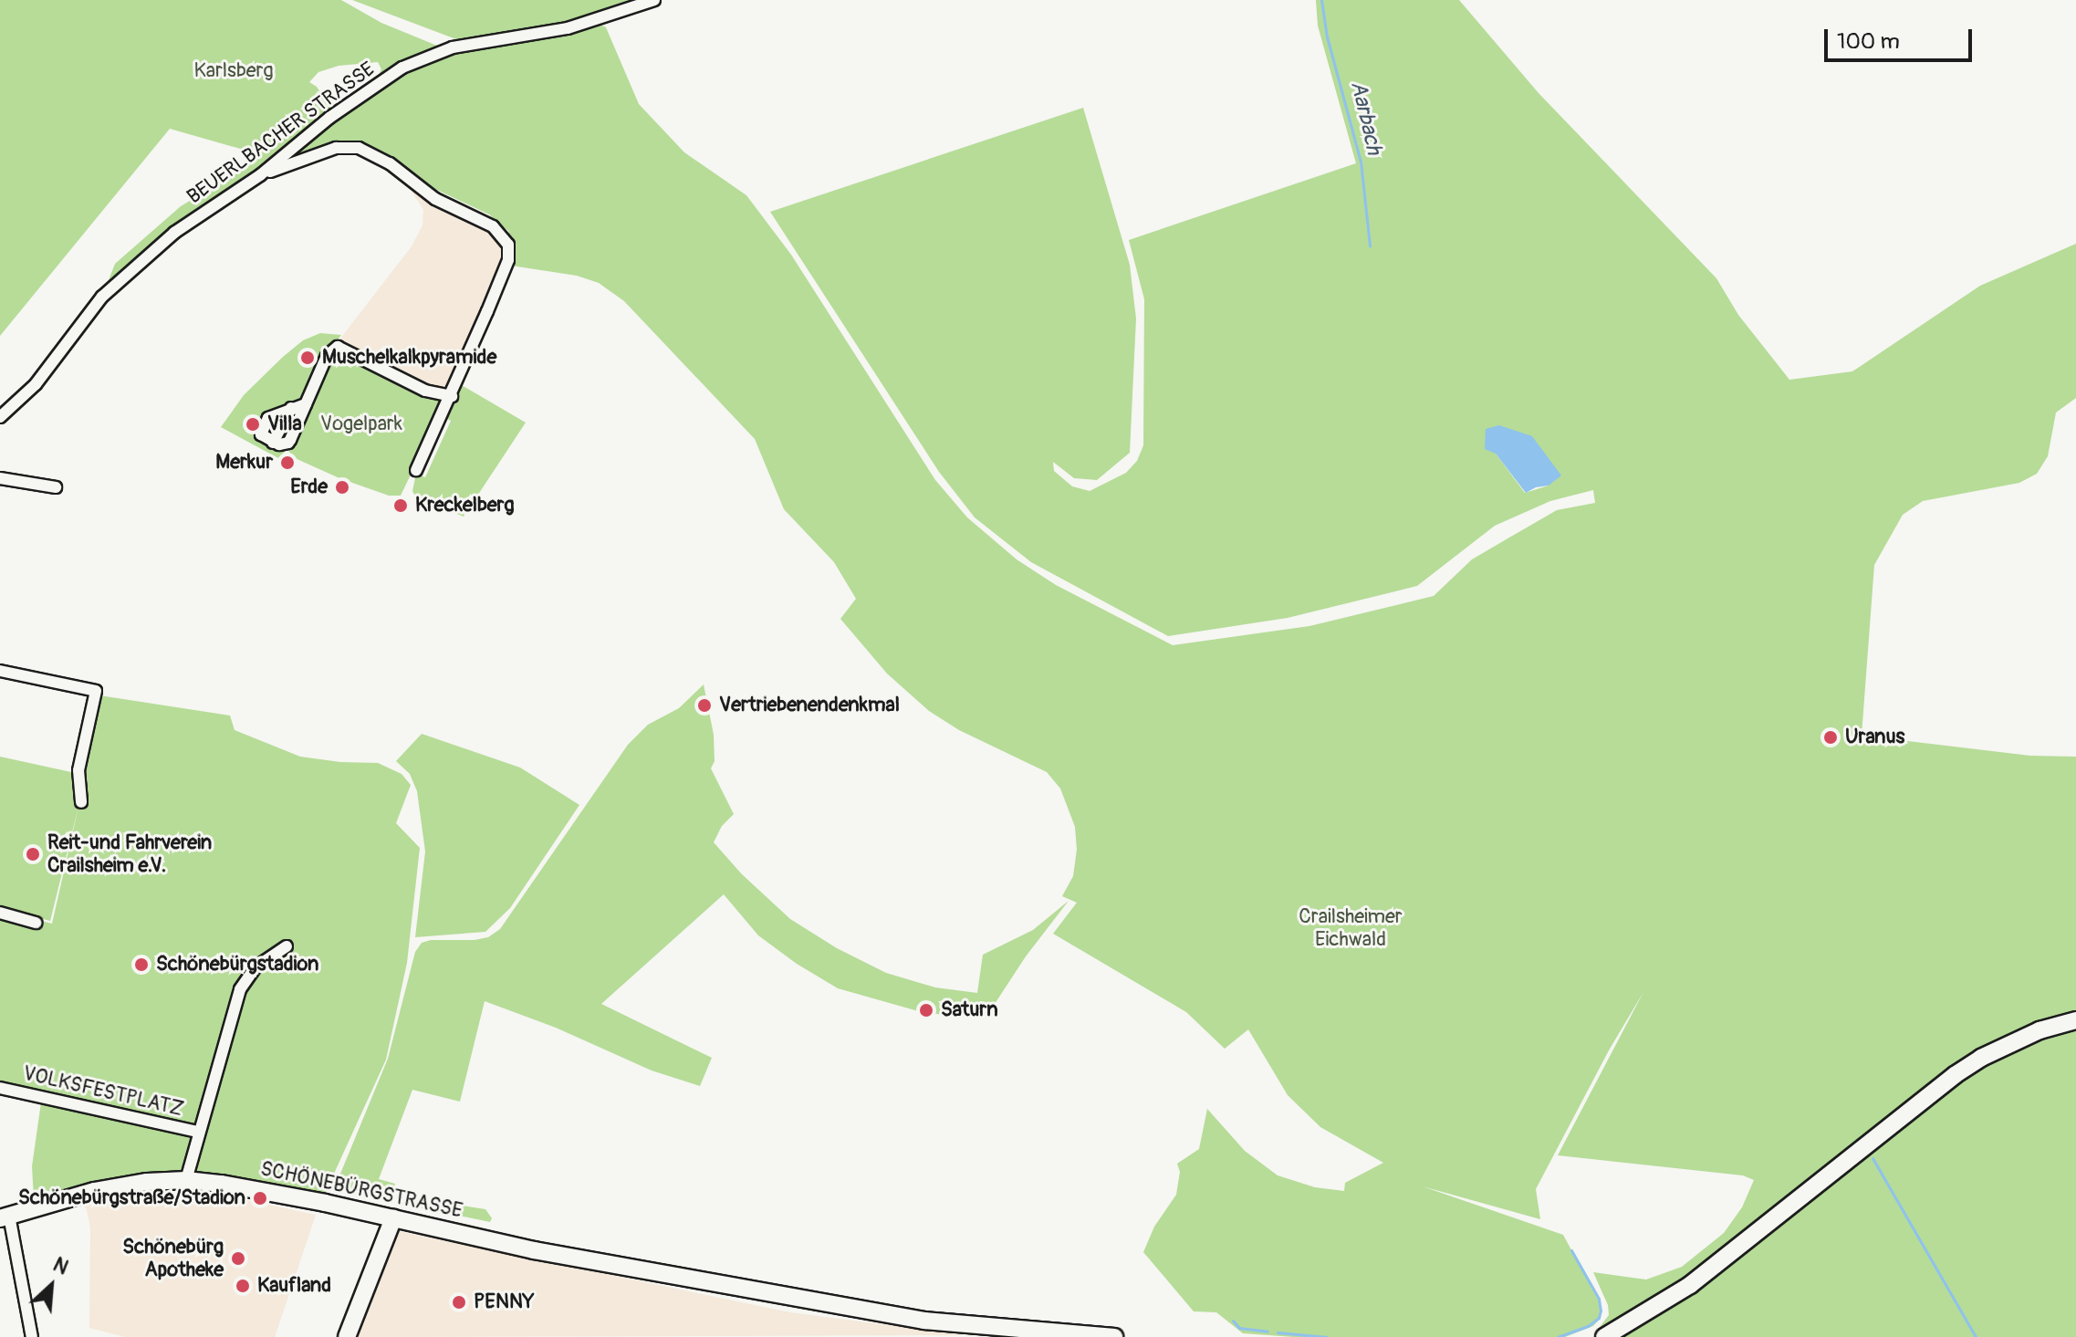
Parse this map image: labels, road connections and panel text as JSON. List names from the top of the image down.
{
  "streets": {
    "main road": ["SCHÖNEBÜRGSTRASSE"],
    "street": ["BEUERLBACHER STRASSE", "VOLKSFESTPLATZ"]
  },
  "water": ["Aarbach"],
  "parks": ["Karlsberg", "Vogelpark", "Crailsheimer Eichwald"],
  "places": [
    "Muschelkalkpyramide",
    "Villa",
    "Merkur",
    "Erde",
    "Kreckelberg",
    "Vertriebenendenkmal",
    "Uranus",
    "Reit-und Fahrverein Crailsheim e.V.",
    "Schönebürgstadion",
    "Saturn",
    "Schönebürgstraße/Stadion",
    "Schönebürg Apotheke",
    "Kaufland",
    "PENNY"
  ],
  "scale_bar": "100 m",
  "north": "top right"
}
